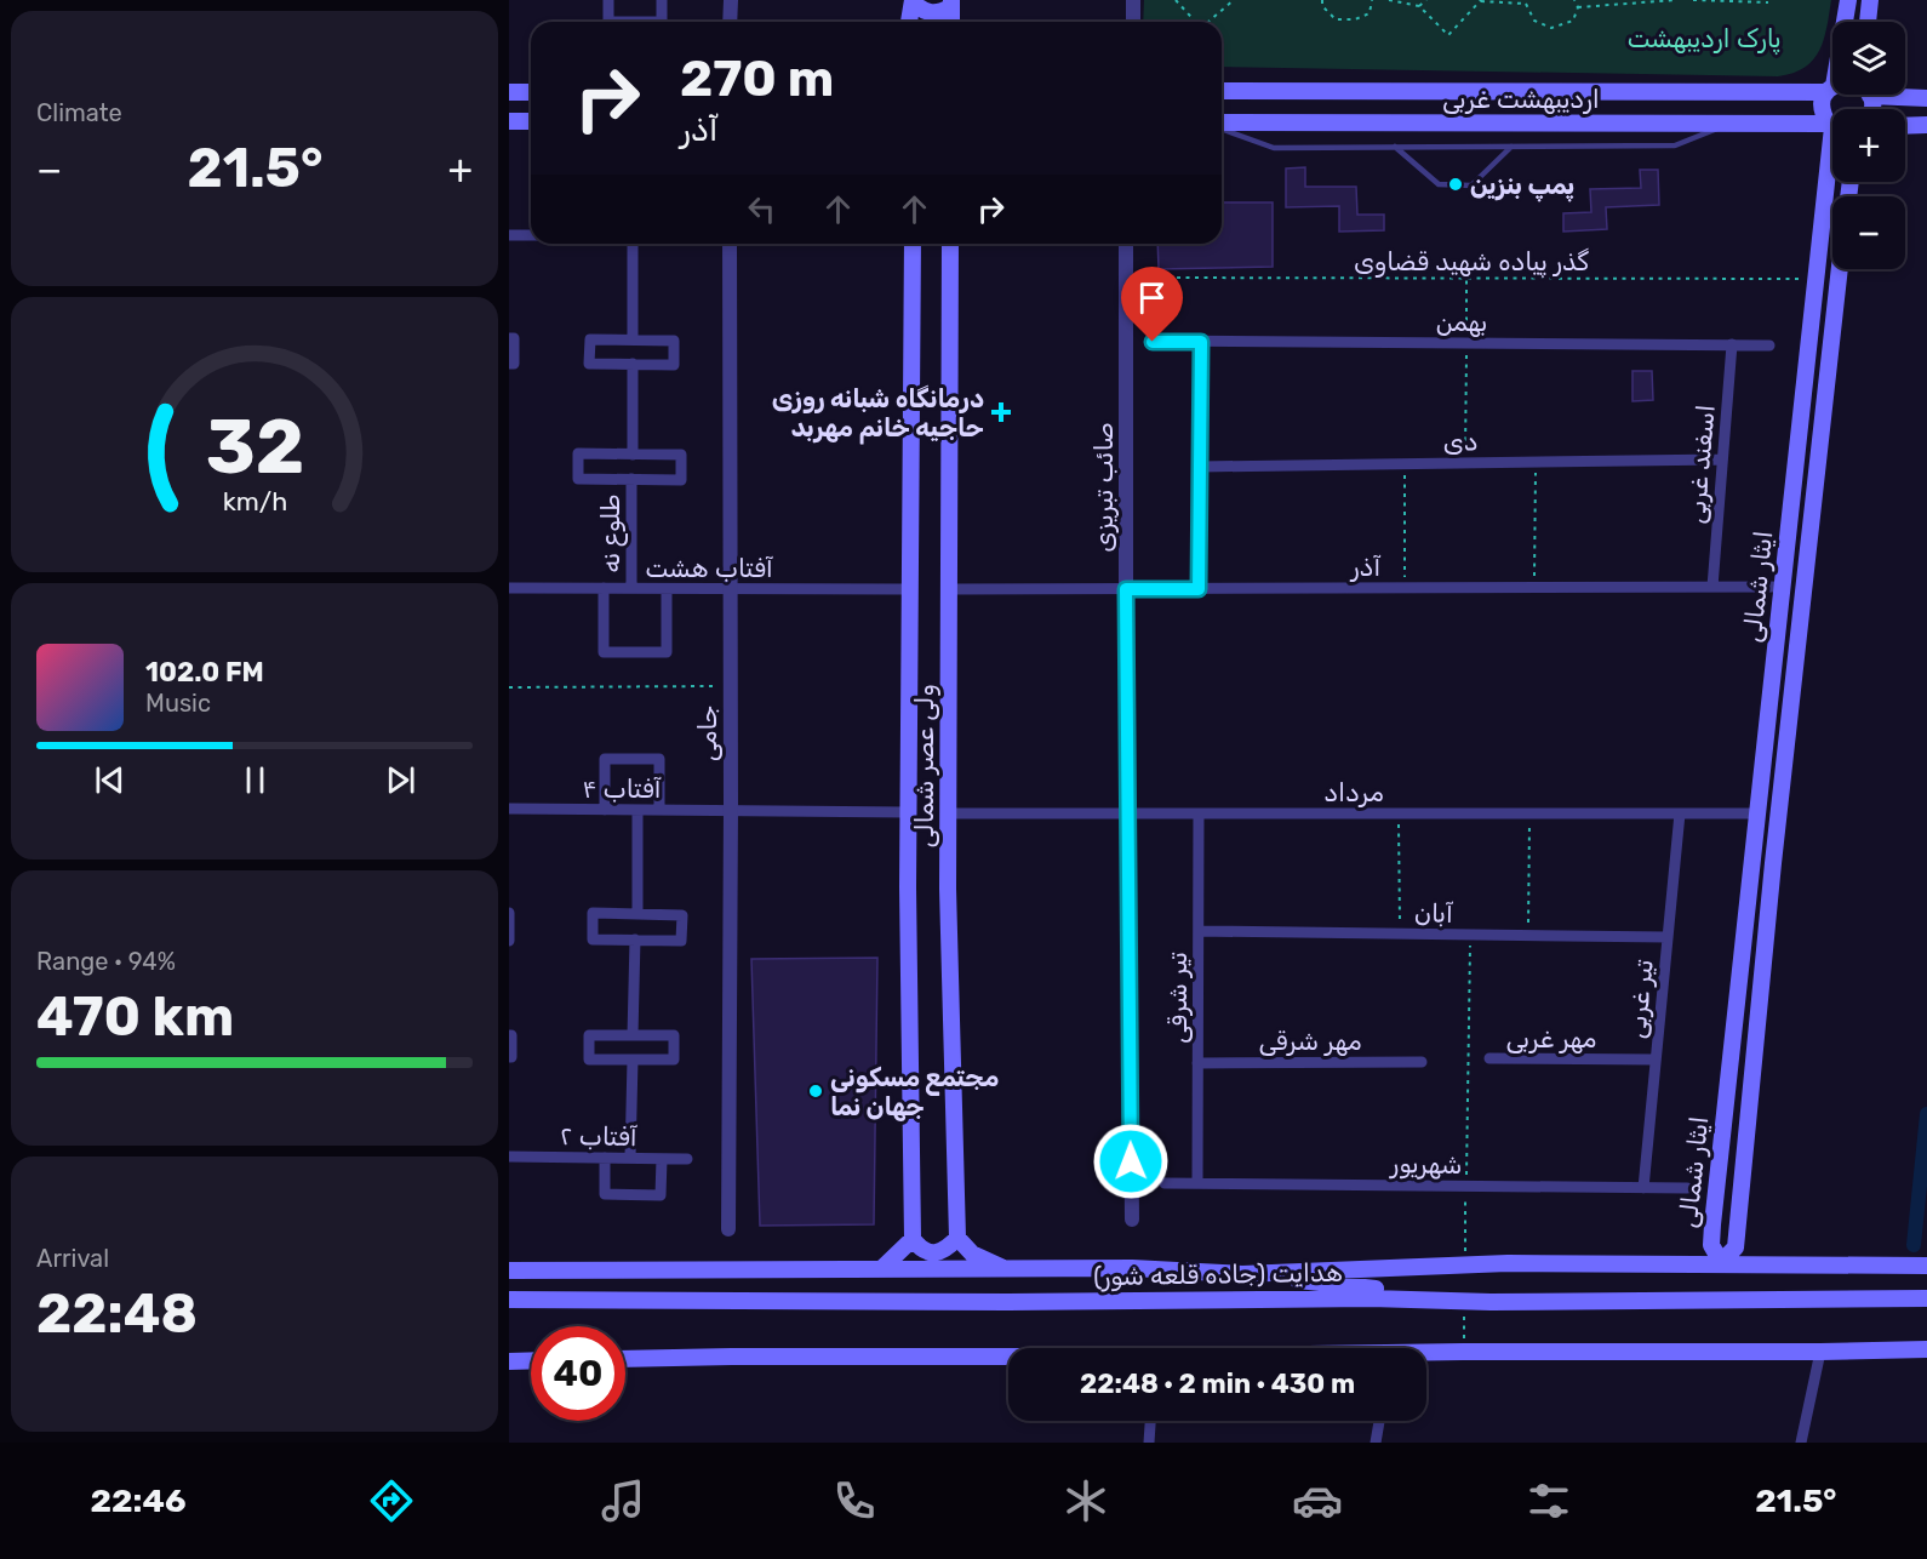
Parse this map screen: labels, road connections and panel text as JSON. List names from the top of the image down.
{
  "streets": {
    "main road": [
      "اردیبهشت غربی",
      "ایثار شمالی",
      "ولی عصر شمالی",
      "هدایت (جاده قلعه شور)"
    ],
    "street": [
      "بهمن",
      "دی",
      "اسفند غربی",
      "صائب تبریزی",
      "طلوع نه",
      "آذر",
      "آفتاب هشت",
      "جامی",
      "آفتاب ۴",
      "مرداد",
      "آبان",
      "تیر شرقی",
      "تیر غربی",
      "مهر غربی",
      "مهر شرقی",
      "آفتاب ۲",
      "شهریور"
    ],
    "path": ["گذر پیاده شهید قضاوی"]
  },
  "crossings": [
    ["اردیبهشت غربی", "ایثار شمالی"],
    ["گذر پیاده شهید قضاوی", "صائب تبریزی"],
    ["گذر پیاده شهید قضاوی", "ایثار شمالی"],
    ["بهمن", "اسفند غربی"],
    ["دی", "اسفند غربی"],
    ["اسفند غربی", "آذر"],
    ["صائب تبریزی", "آذر"],
    ["صائب تبریزی", "مرداد"],
    ["طلوع نه", "آفتاب هشت"],
    ["آذر", "ایثار شمالی"],
    ["آذر", "ولی عصر شمالی"],
    ["آفتاب هشت", "جامی"],
    ["آفتاب هشت", "ولی عصر شمالی"],
    ["ایثار شمالی", "مرداد"],
    ["جامی", "آفتاب ۴"],
    ["ولی عصر شمالی", "آفتاب ۴"],
    ["ولی عصر شمالی", "مرداد"],
    ["مرداد", "تیر شرقی"],
    ["مرداد", "تیر غربی"],
    ["آبان", "تیر شرقی"],
    ["آبان", "تیر غربی"],
    ["تیر شرقی", "مهر شرقی"],
    ["تیر شرقی", "شهریور"],
    ["تیر غربی", "مهر غربی"],
    ["تیر غربی", "شهریور"]
  ],
  "parks": ["پارک اردیبهشت"],
  "places": {
    "other": ["پمپ بنزین", "مجتمع مسکونی جهان نما"],
    "health": ["درمانگاه شبانه‌ روزی حاجیه‌ خانم مهربد"]
  },
  "page": {
    "tile": [
      "Climate",
      ["Range · 94%", "470 km"],
      ["Arrival", "22:48"]
    ],
    "map_buttons": ["+", "−"],
    "turn": ["270 m", "آذر"],
    "heat": ["−", "21.5°", "+"],
    "song": ["102.0 FM", "Music"],
    "limit": "40",
    "trip": "22:48 · 2 min · 430 m",
    "tabs": ["22:46", "21.5°"],
    "gauge": ["32", "km/h"]
  }
}
